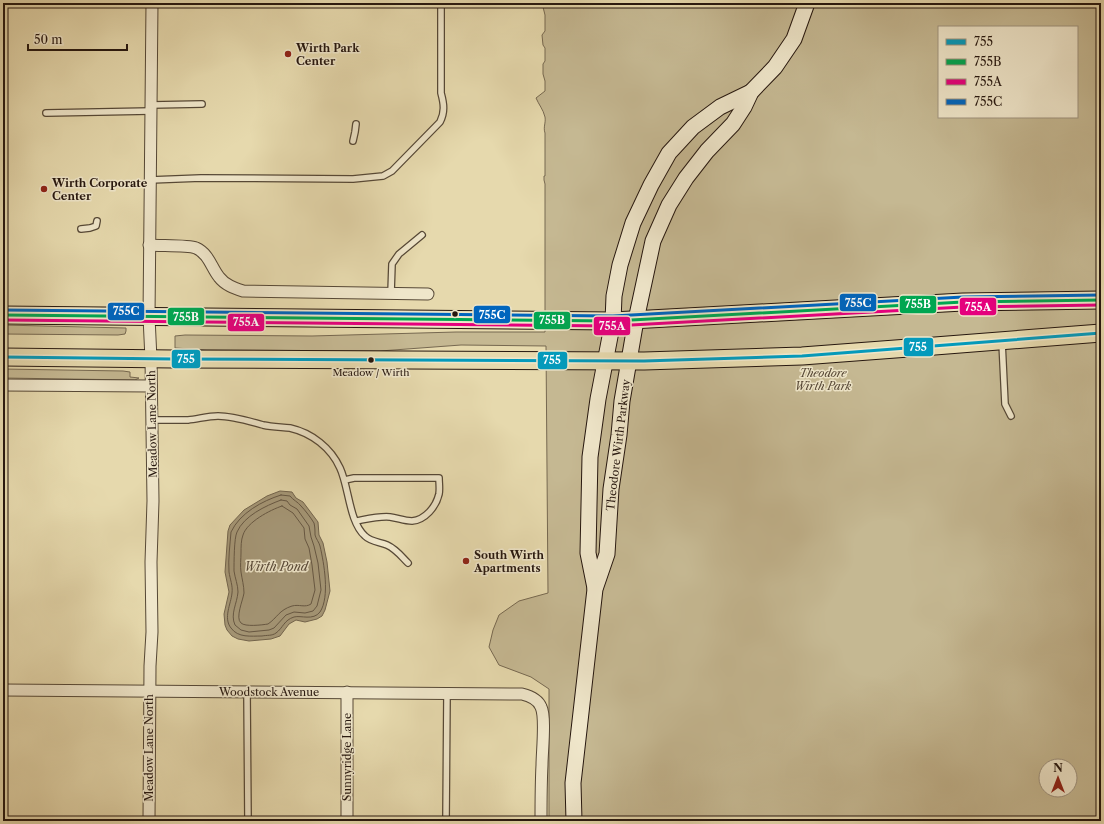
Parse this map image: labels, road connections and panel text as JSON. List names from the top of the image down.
{
  "streets": {
    "street": [
      "Meadow Lane North",
      "Theodore Wirth Parkway",
      "Woodstock Avenue",
      "Sunnyridge Lane"
    ]
  },
  "crossings": [
    ["Meadow Lane North", "Woodstock Avenue"],
    ["Woodstock Avenue", "Sunnyridge Lane"]
  ],
  "water": ["Wirth Pond"],
  "parks": ["Theodore Wirth Park"],
  "places": [
    "Wirth Park Center",
    "Wirth Corporate Center",
    "Meadow / Wirth",
    "South Wirth Apartments"
  ],
  "lines": [
    "transit line 755C",
    "transit line 755B",
    "transit line 755A",
    "transit line 755"
  ],
  "legend": [
    "755",
    "755B",
    "755A",
    "755C"
  ],
  "scale_bar": "50 m",
  "north": "top"
}
